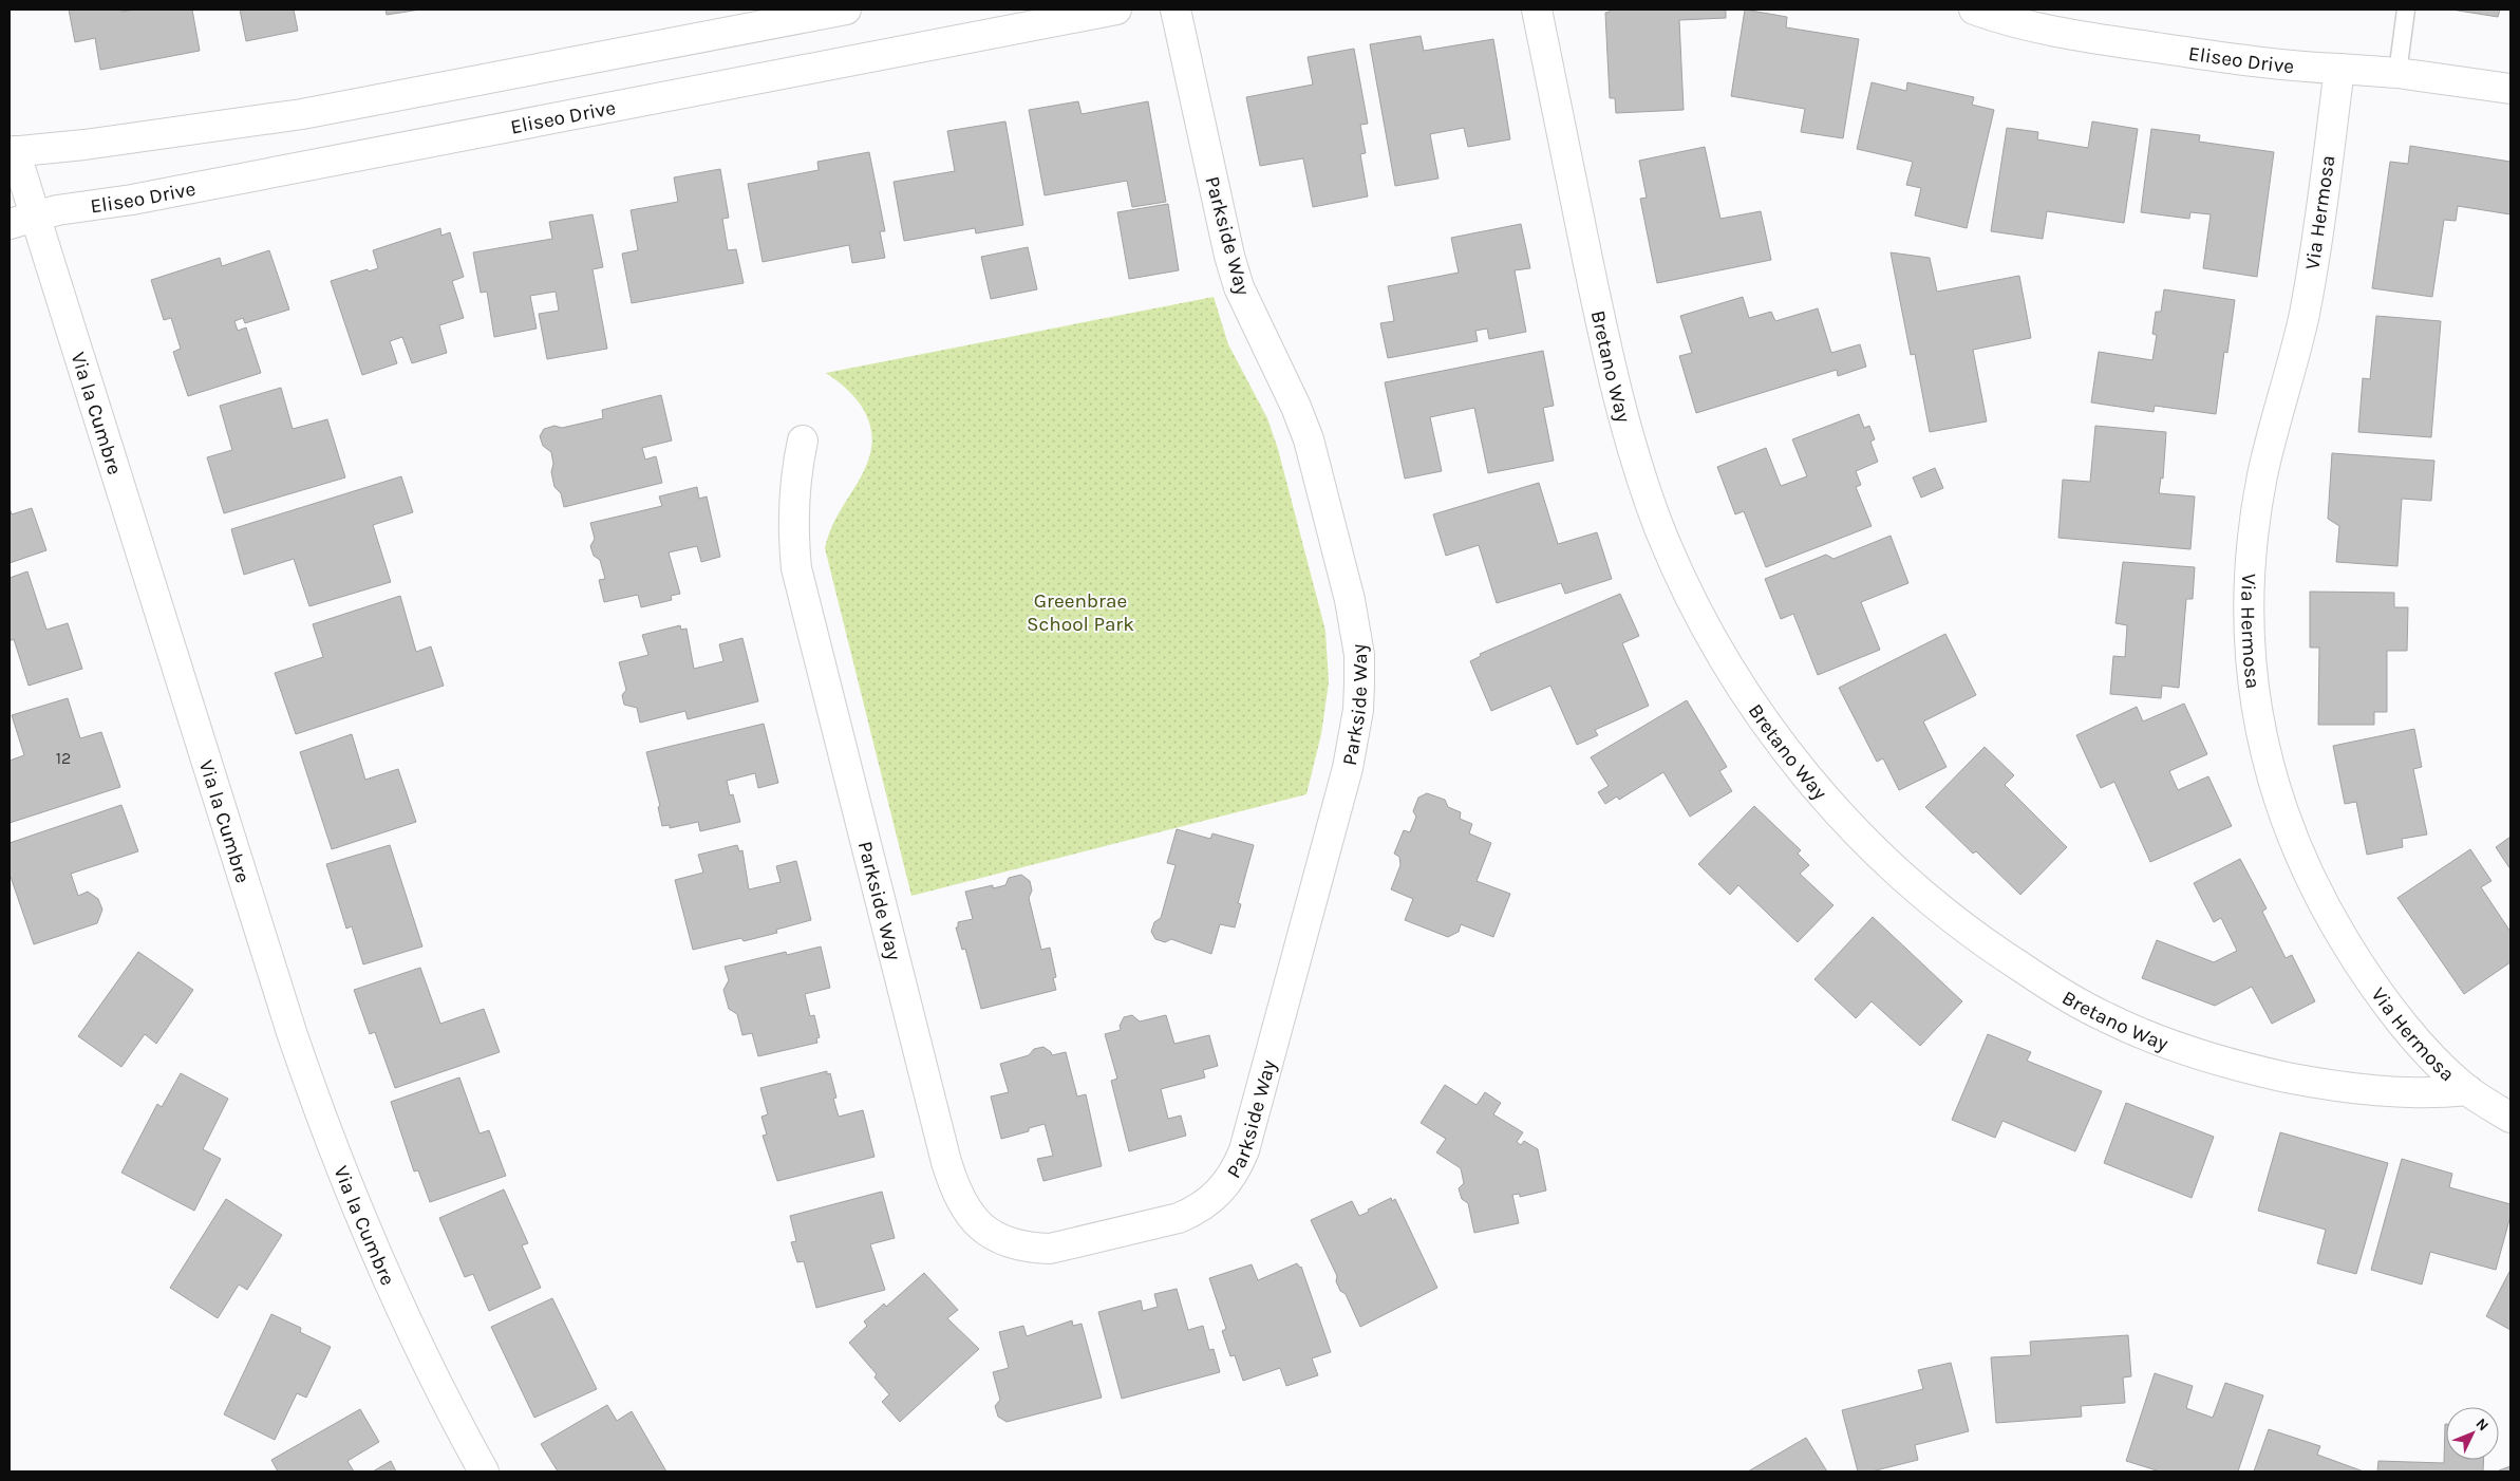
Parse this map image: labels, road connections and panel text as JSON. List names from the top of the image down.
{
  "streets": {
    "street": [
      "Eliseo Drive",
      "Via Hermosa",
      "Parkside Way",
      "Bretano Way",
      "Via la Cumbre"
    ]
  },
  "crossings": [
    ["Eliseo Drive", "Via Hermosa"],
    ["Eliseo Drive", "Via la Cumbre"],
    ["Via Hermosa", "Bretano Way"]
  ],
  "parks": ["Greenbrae School Park"],
  "house_numbers": ["12"],
  "north": "top right"
}
